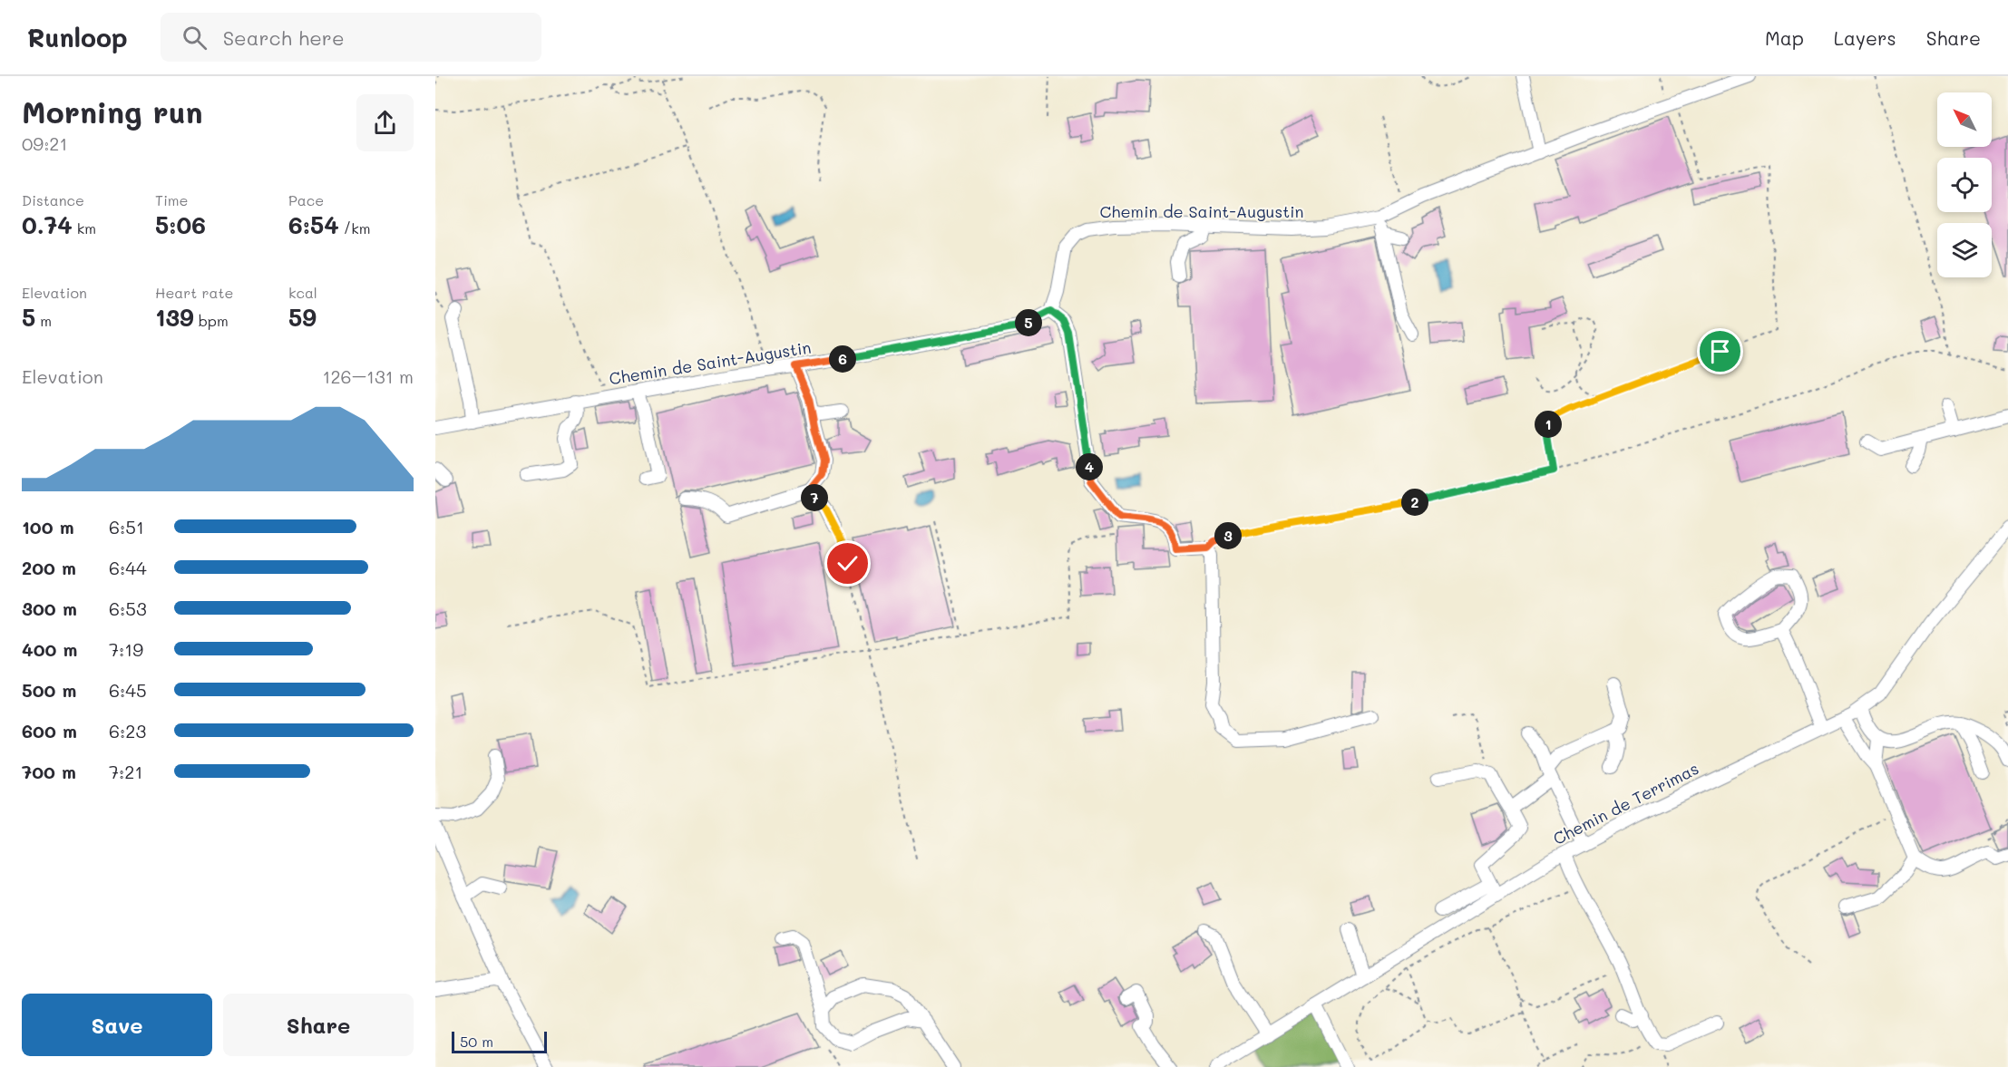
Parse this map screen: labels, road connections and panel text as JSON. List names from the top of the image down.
{
  "streets": {
    "street": ["Chemin de Saint-Augustin", "Chemin de Terrimas"]
  },
  "scale_bar": "50 m",
  "north": "top left",
  "page": {
    "header": "Runloop",
    "search": "Search here",
    "nav": ["Map", "Layers", "Share"],
    "heading": ["Morning run", "09:21"],
    "stats": [
      ["Distance", "0.74 km"],
      ["Time", "5:06"],
      ["Pace", "6:54 /km"],
      ["Elevation", "5 m"],
      ["Heart rate", "139 bpm"],
      ["kcal", "59"]
    ],
    "pins": [
      "5",
      "6",
      "1",
      "4",
      "7",
      "2",
      "3"
    ],
    "chart": ["Elevation", "126–131 m"],
    "list": [
      {
        "name": "100 m",
        "note": "6:51"
      },
      {
        "name": "200 m",
        "note": "6:44"
      },
      {
        "name": "300 m",
        "note": "6:53"
      },
      {
        "name": "400 m",
        "note": "7:19"
      },
      {
        "name": "500 m",
        "note": "6:45"
      },
      {
        "name": "600 m",
        "note": "6:23"
      },
      {
        "name": "700 m",
        "note": "7:21"
      }
    ],
    "buttons": ["Save", "Share"],
    "scale": "50 m"
  }
}
